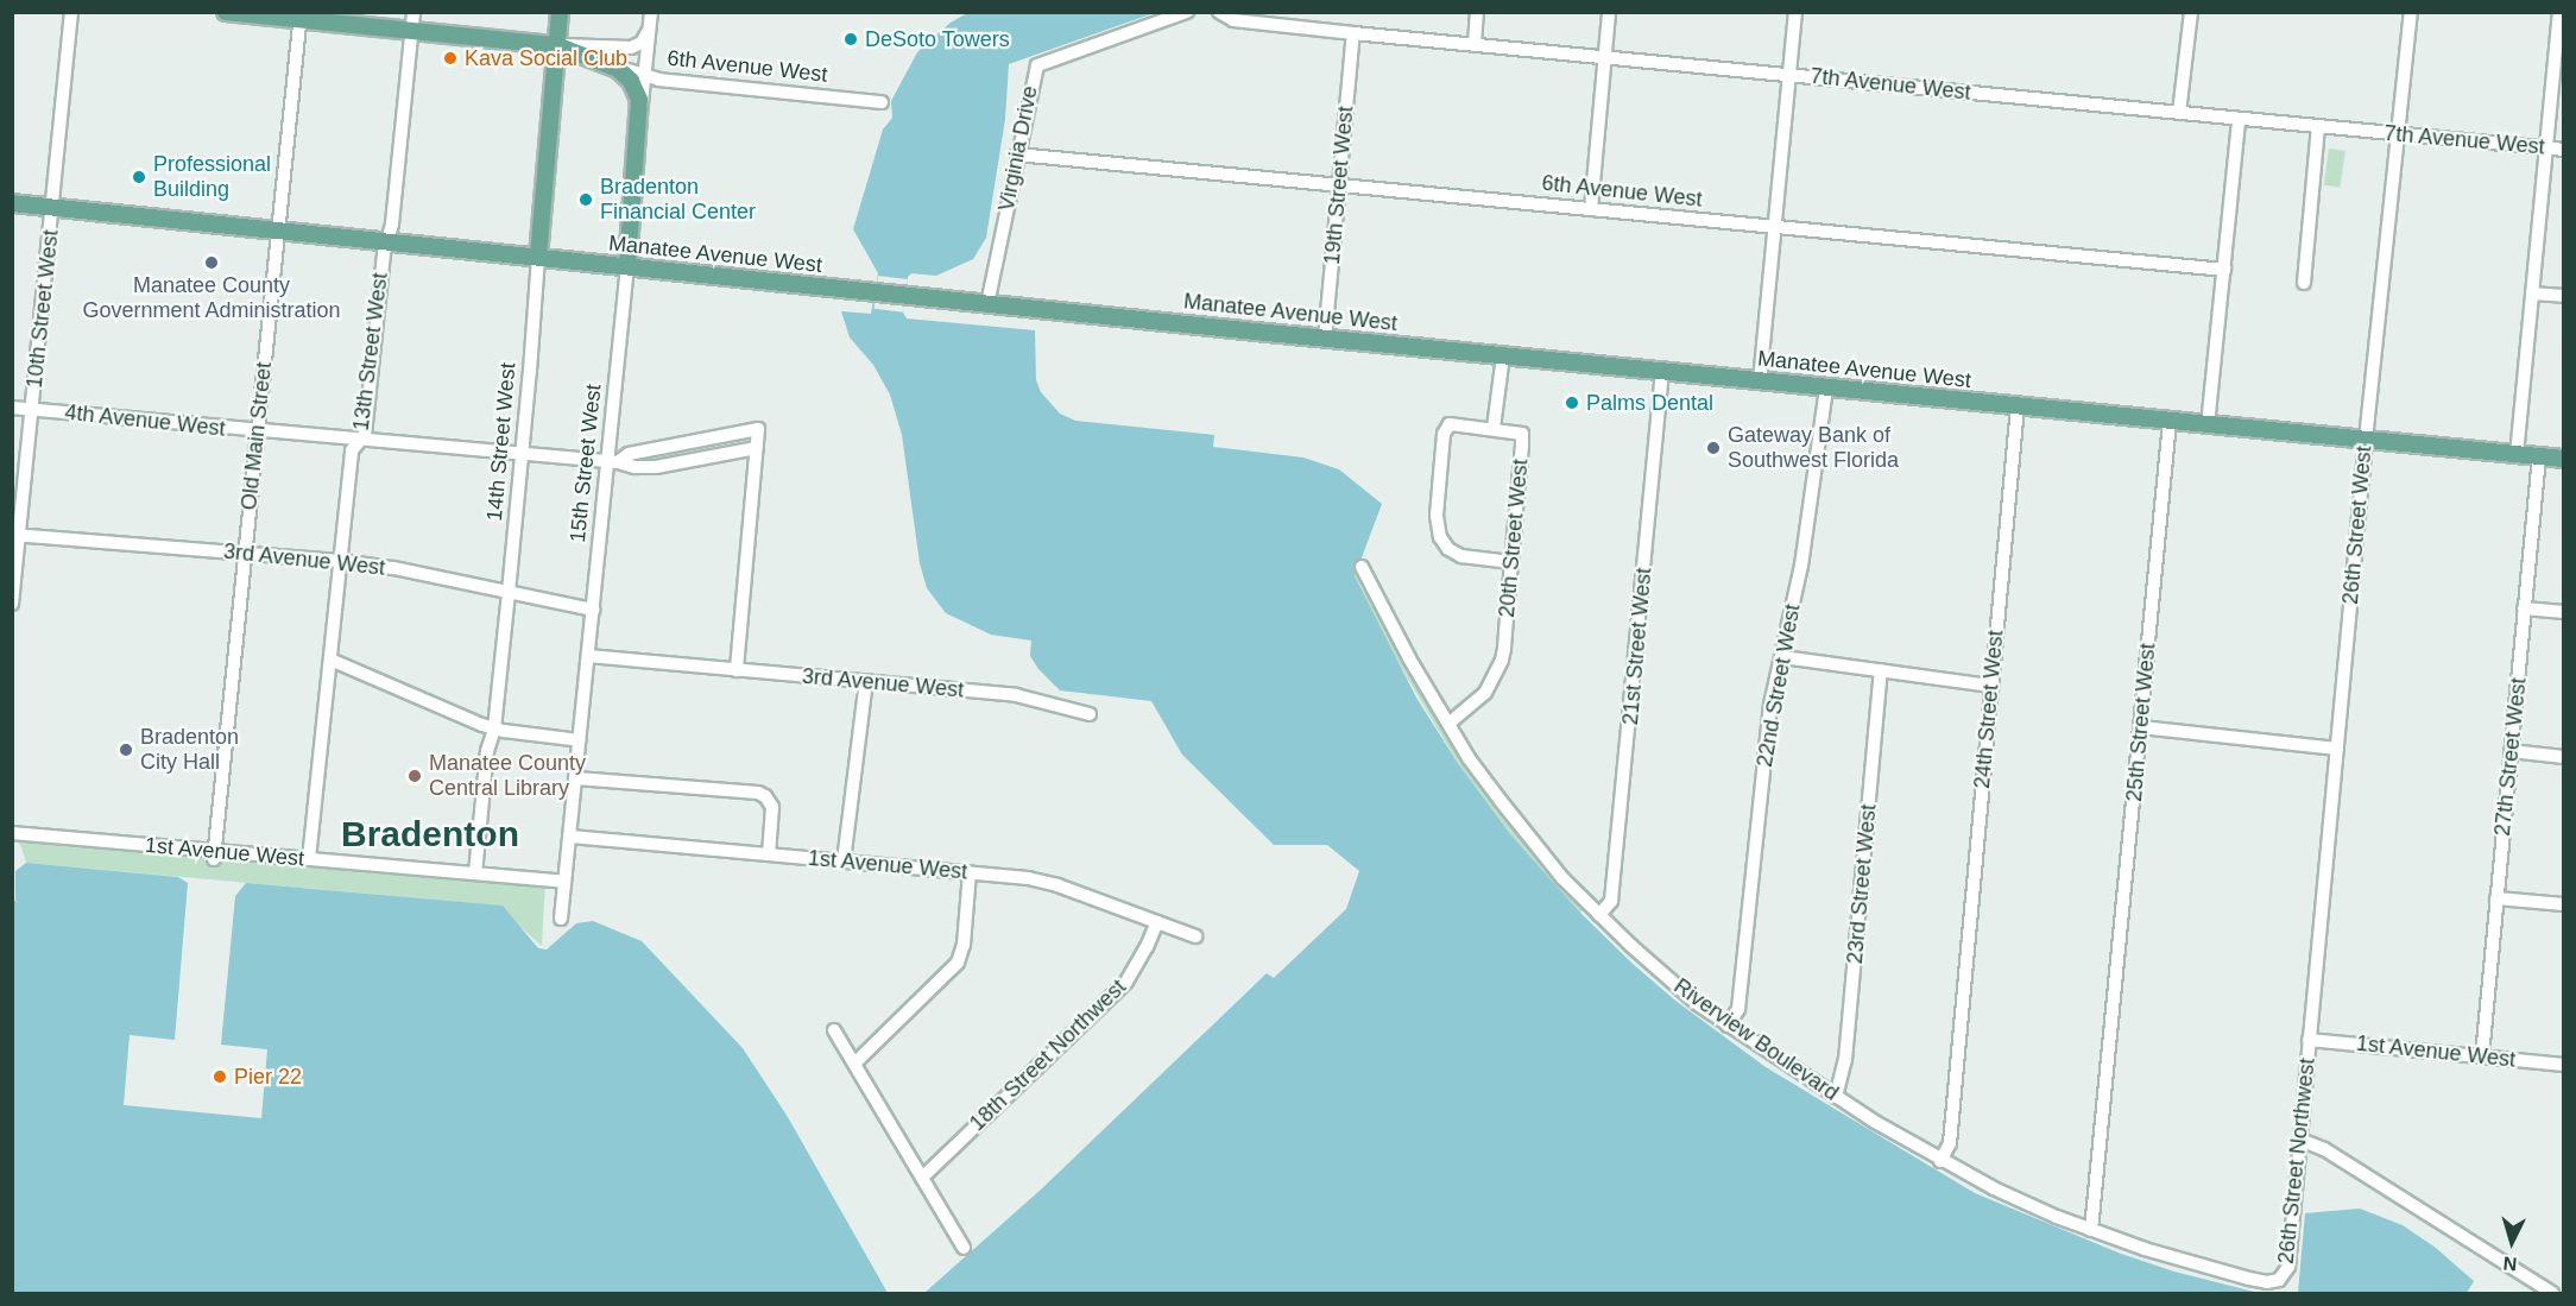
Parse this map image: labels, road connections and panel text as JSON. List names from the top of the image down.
{
  "streets": {
    "main road": [
      "6th Avenue West",
      "Manatee Avenue West",
      "14th Street West",
      "15th Street West"
    ],
    "street": [
      "7th Avenue West",
      "Virginia Drive",
      "19th Street West",
      "10th Street West",
      "13th Street West",
      "4th Avenue West",
      "Old Main Street",
      "26th Street West",
      "20th Street West",
      "3rd Avenue West",
      "21st Street West",
      "22nd Street West",
      "24th Street West",
      "25th Street West",
      "27th Street West",
      "1st Avenue West",
      "23rd Street West",
      "Riverview Boulevard",
      "18th Street Northwest",
      "26th Street Northwest"
    ]
  },
  "crossings": [
    ["6th Avenue West", "Virginia Drive"],
    ["6th Avenue West", "19th Street West"],
    ["6th Avenue West", "13th Street West"],
    ["6th Avenue West", "Old Main Street"],
    ["6th Avenue West", "14th Street West"],
    ["6th Avenue West", "15th Street West"],
    ["7th Avenue West", "19th Street West"],
    ["7th Avenue West", "26th Street West"],
    ["Virginia Drive", "Manatee Avenue West"],
    ["19th Street West", "Manatee Avenue West"],
    ["Manatee Avenue West", "10th Street West"],
    ["Manatee Avenue West", "13th Street West"],
    ["Manatee Avenue West", "Old Main Street"],
    ["Manatee Avenue West", "14th Street West"],
    ["Manatee Avenue West", "15th Street West"],
    ["Manatee Avenue West", "26th Street West"],
    ["Manatee Avenue West", "21st Street West"],
    ["Manatee Avenue West", "22nd Street West"],
    ["Manatee Avenue West", "24th Street West"],
    ["Manatee Avenue West", "25th Street West"],
    ["Manatee Avenue West", "27th Street West"],
    ["10th Street West", "4th Avenue West"],
    ["10th Street West", "3rd Avenue West"],
    ["13th Street West", "4th Avenue West"],
    ["13th Street West", "3rd Avenue West"],
    ["13th Street West", "1st Avenue West"],
    ["4th Avenue West", "Old Main Street"],
    ["4th Avenue West", "14th Street West"],
    ["4th Avenue West", "15th Street West"],
    ["Old Main Street", "3rd Avenue West"],
    ["Old Main Street", "1st Avenue West"],
    ["14th Street West", "3rd Avenue West"],
    ["14th Street West", "1st Avenue West"],
    ["15th Street West", "3rd Avenue West"],
    ["15th Street West", "1st Avenue West"],
    ["26th Street West", "1st Avenue West"],
    ["26th Street West", "26th Street Northwest"],
    ["20th Street West", "Riverview Boulevard"],
    ["21st Street West", "Riverview Boulevard"],
    ["22nd Street West", "Riverview Boulevard"],
    ["24th Street West", "Riverview Boulevard"],
    ["25th Street West", "Riverview Boulevard"],
    ["27th Street West", "1st Avenue West"],
    ["1st Avenue West", "18th Street Northwest"],
    ["1st Avenue West", "26th Street Northwest"],
    ["23rd Street West", "Riverview Boulevard"],
    ["Riverview Boulevard", "26th Street Northwest"]
  ],
  "districts": ["Bradenton"],
  "places": [
    "DeSoto Towers",
    "Kava Social Club",
    "Professional Building",
    "Bradenton Financial Center",
    "Manatee County Government Administration",
    "Palms Dental",
    "Gateway Bank of Southwest Florida",
    "Bradenton City Hall",
    "Manatee County Central Library",
    "Pier 22"
  ],
  "north": "bottom"
}
